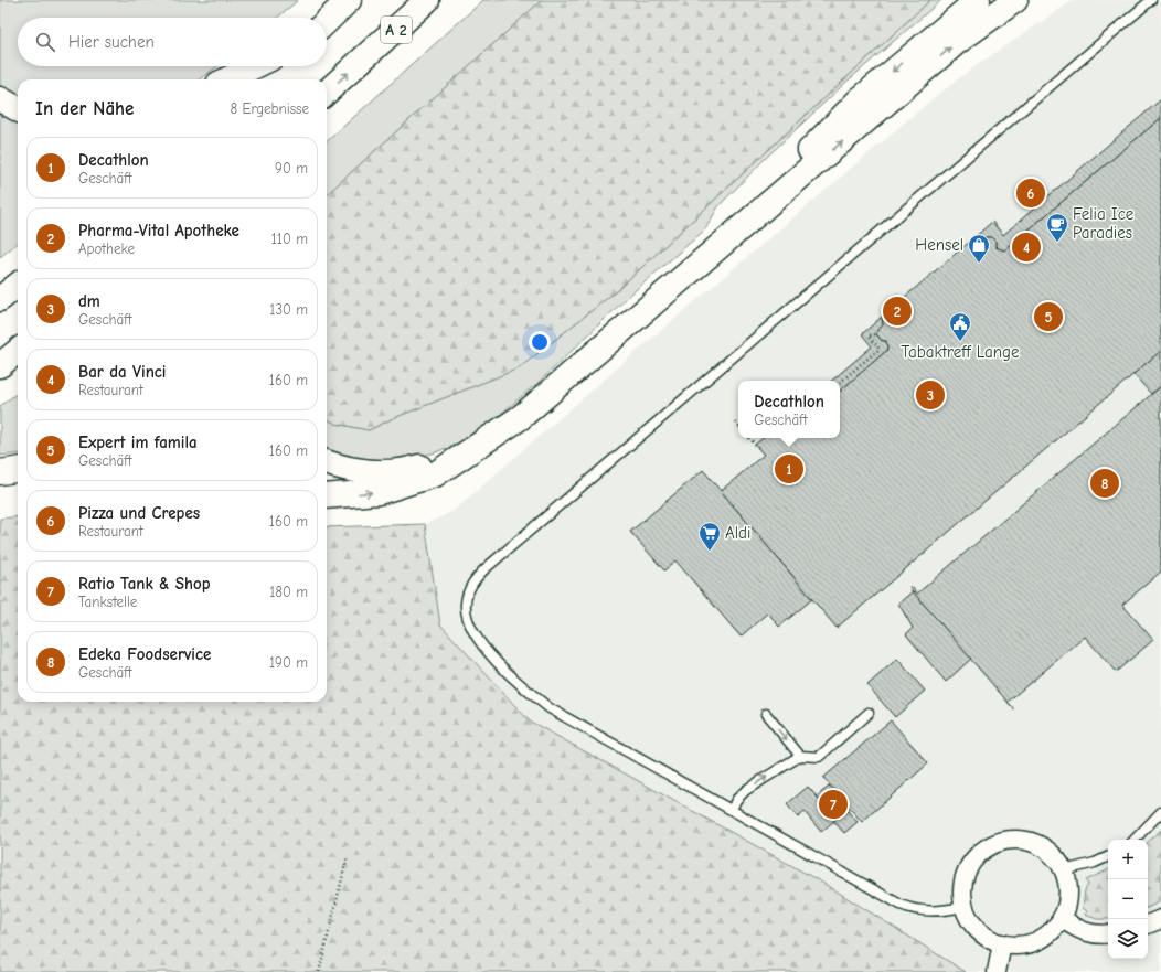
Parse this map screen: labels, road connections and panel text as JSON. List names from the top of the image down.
{
  "streets": {
    "highway": ["A 2"]
  },
  "places": {
    "cafe": ["Felia Ice Paradies"],
    "shop": ["Hensel"],
    "public building": ["Tabaktreff Lange"],
    "supermarket": ["Aldi"]
  },
  "page": {
    "search": "Hier suchen",
    "heading": ["In der Nähe", "8 Ergebnisse"],
    "list": [
      {
        "mark": "1",
        "name": "Decathlon",
        "note": "Geschäft",
        "value": "90 m"
      },
      {
        "mark": "2",
        "name": "Pharma-Vital Apotheke",
        "note": "Apotheke",
        "value": "110 m"
      },
      {
        "mark": "3",
        "name": "dm",
        "note": "Geschäft",
        "value": "130 m"
      },
      {
        "mark": "4",
        "name": "Bar da Vinci",
        "note": "Restaurant",
        "value": "160 m"
      },
      {
        "mark": "5",
        "name": "Expert im famila",
        "note": "Geschäft",
        "value": "160 m"
      },
      {
        "mark": "6",
        "name": "Pizza und Crepes",
        "note": "Restaurant",
        "value": "160 m"
      },
      {
        "mark": "7",
        "name": "Ratio Tank & Shop",
        "note": "Tankstelle",
        "value": "180 m"
      },
      {
        "mark": "8",
        "name": "Edeka Foodservice",
        "note": "Geschäft",
        "value": "190 m"
      }
    ],
    "pins": [
      "6",
      "4",
      "2",
      "5",
      "3",
      "1",
      "8",
      "7"
    ],
    "popup": ["Decathlon", "Geschäft"],
    "map_buttons": ["+", "−"]
  }
}
